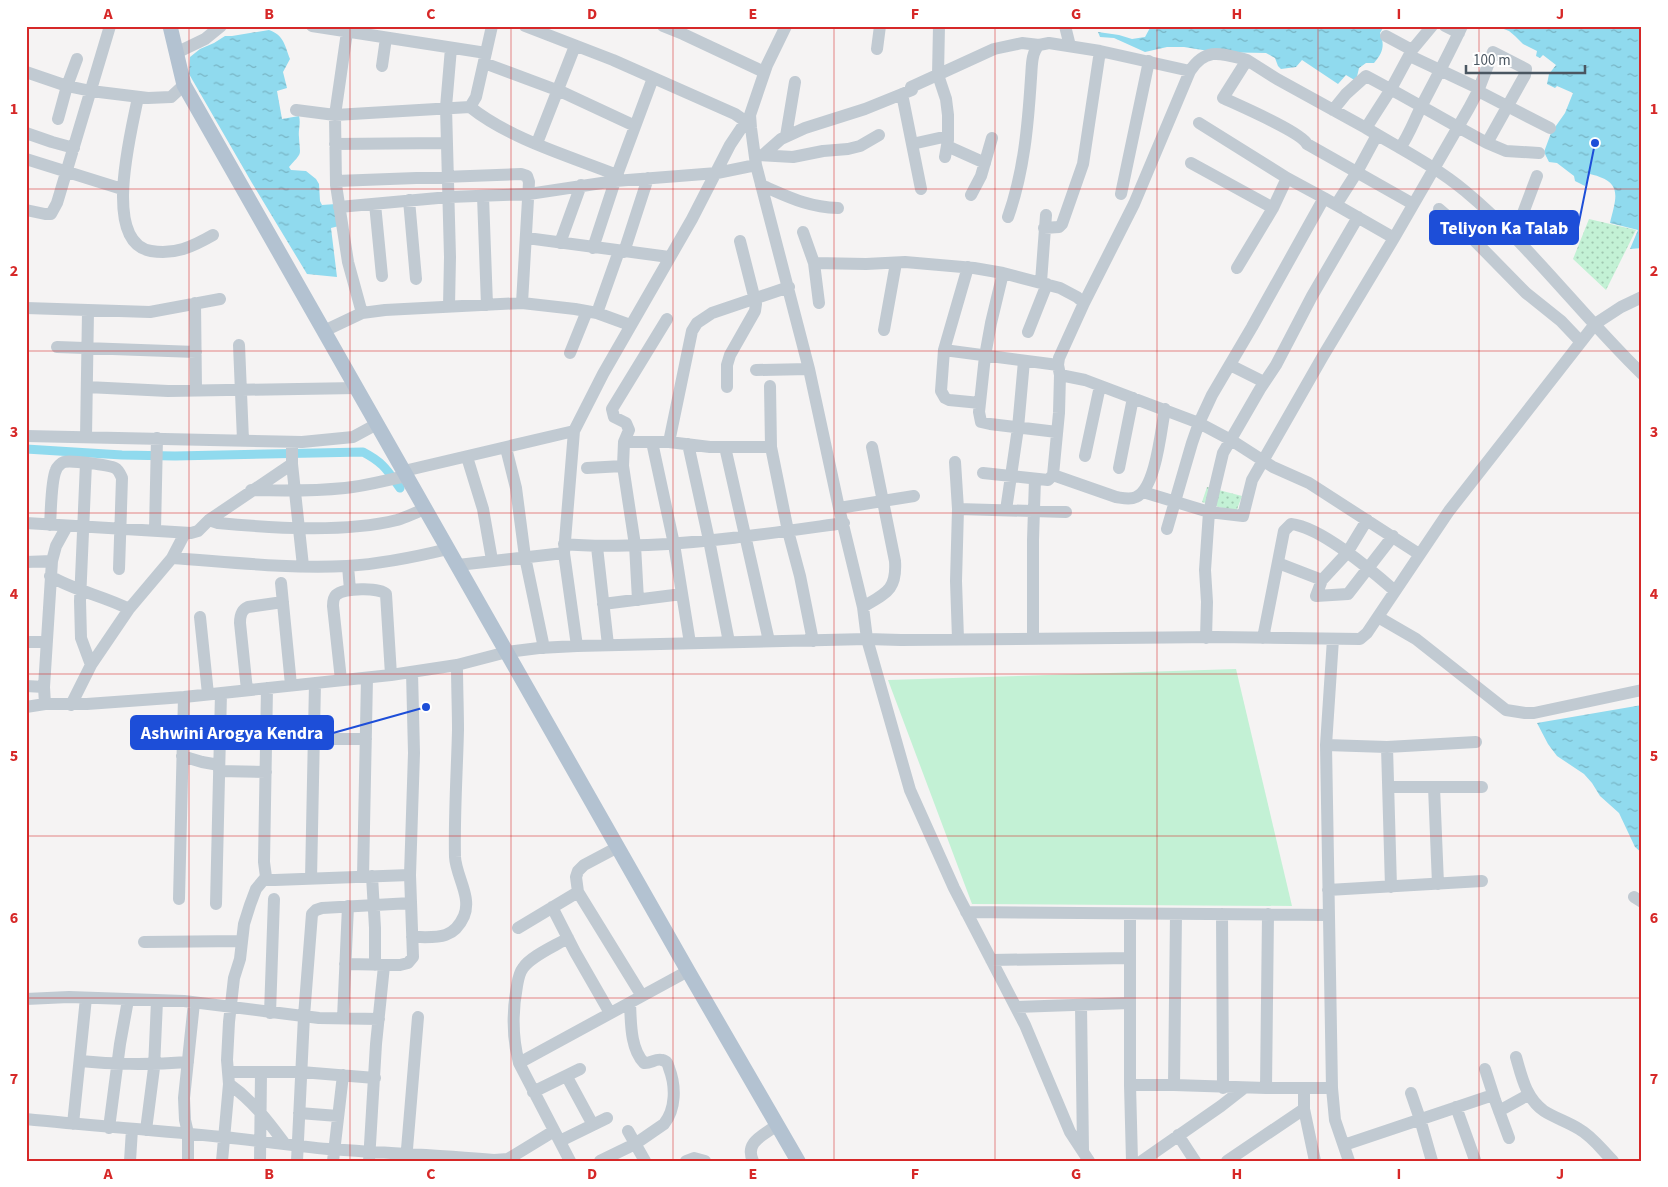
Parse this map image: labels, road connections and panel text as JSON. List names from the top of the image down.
{
  "places": ["Teliyon Ka Talab", "Ashwini Arogya Kendra"],
  "scale_bar": "100 m",
  "grid": {
    "columns": [
      "A",
      "B",
      "C",
      "D",
      "E",
      "F",
      "G",
      "H",
      "I",
      "J"
    ],
    "rows": [
      "1",
      "2",
      "3",
      "4",
      "5",
      "6",
      "7"
    ]
  }
}
